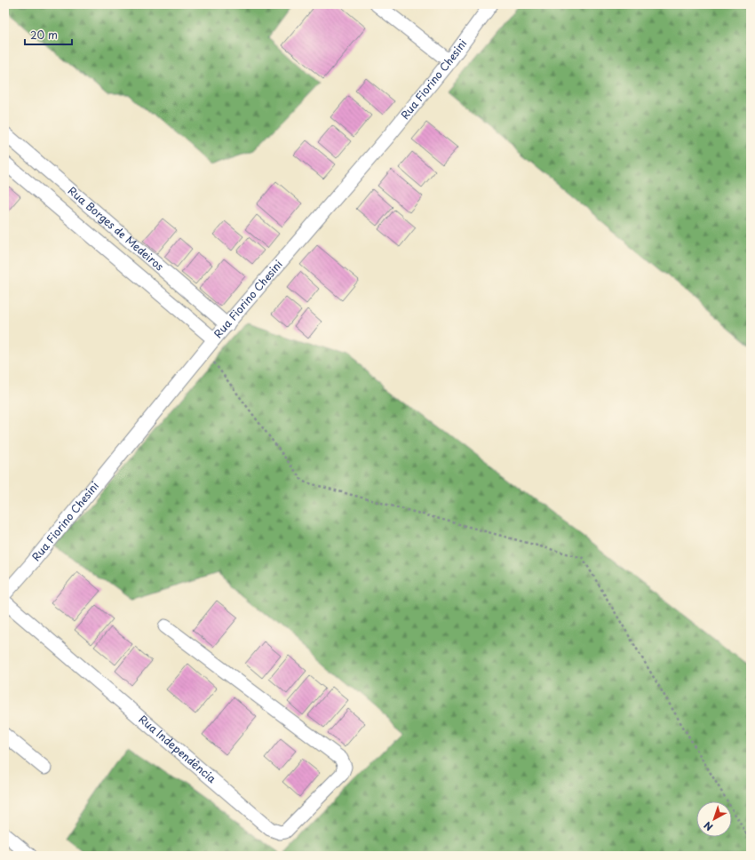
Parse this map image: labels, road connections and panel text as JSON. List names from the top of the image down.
{
  "streets": {
    "street": ["Rua Fiorino Chesini", "Rua Borges de Medeiros", "Rua Independência"]
  },
  "crossings": [
    ["Rua Fiorino Chesini", "Rua Borges de Medeiros"]
  ],
  "scale_bar": "20 m",
  "north": "bottom left"
}
